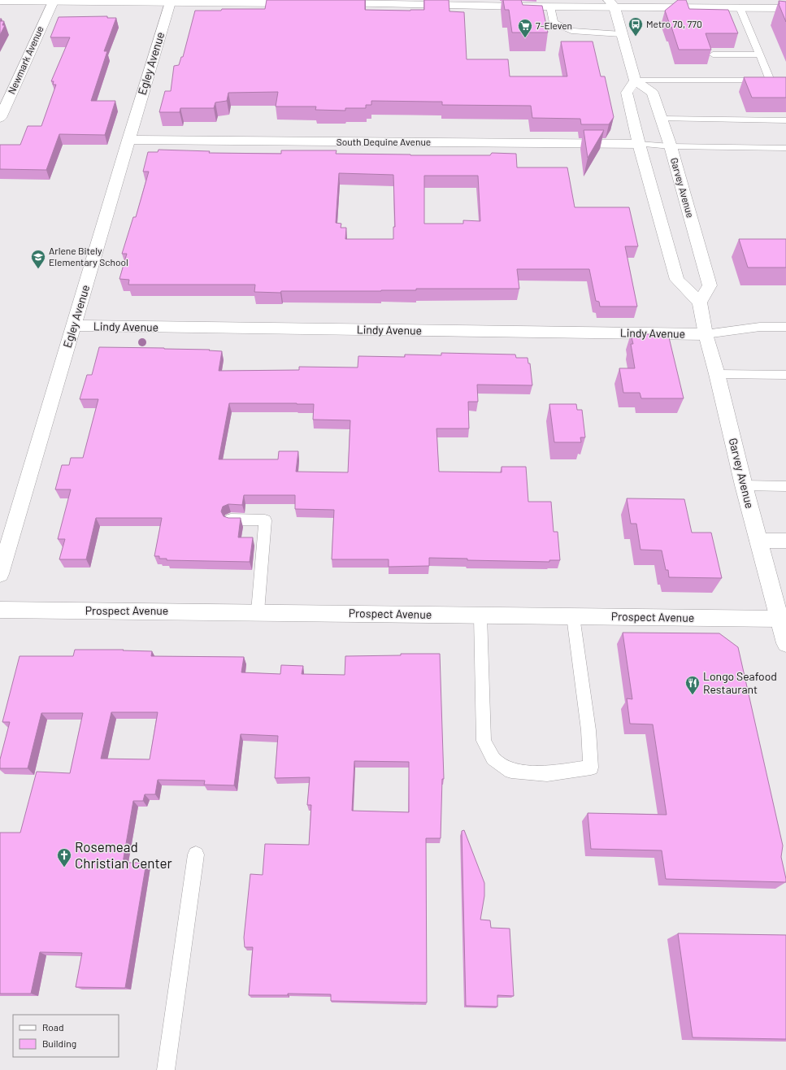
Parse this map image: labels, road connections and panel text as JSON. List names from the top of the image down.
{
  "streets": {
    "street": [
      "Newmark Avenue",
      "Egley Avenue",
      "South Dequine Avenue",
      "Garvey Avenue",
      "Lindy Avenue",
      "Prospect Avenue"
    ]
  },
  "crossings": [
    ["Egley Avenue", "South Dequine Avenue"],
    ["Egley Avenue", "Lindy Avenue"],
    ["Garvey Avenue", "Lindy Avenue"],
    ["Garvey Avenue", "Prospect Avenue"]
  ],
  "places": {
    "bus stop": ["Metro 70, 770"],
    "supermarket": ["7-Eleven"],
    "school or university": ["Arlene Bitely Elementary School"],
    "restaurant": ["Longo Seafood Restaurant"],
    "church": ["Rosemead Christian Center"]
  },
  "legend": ["Road", "Building"]
}
